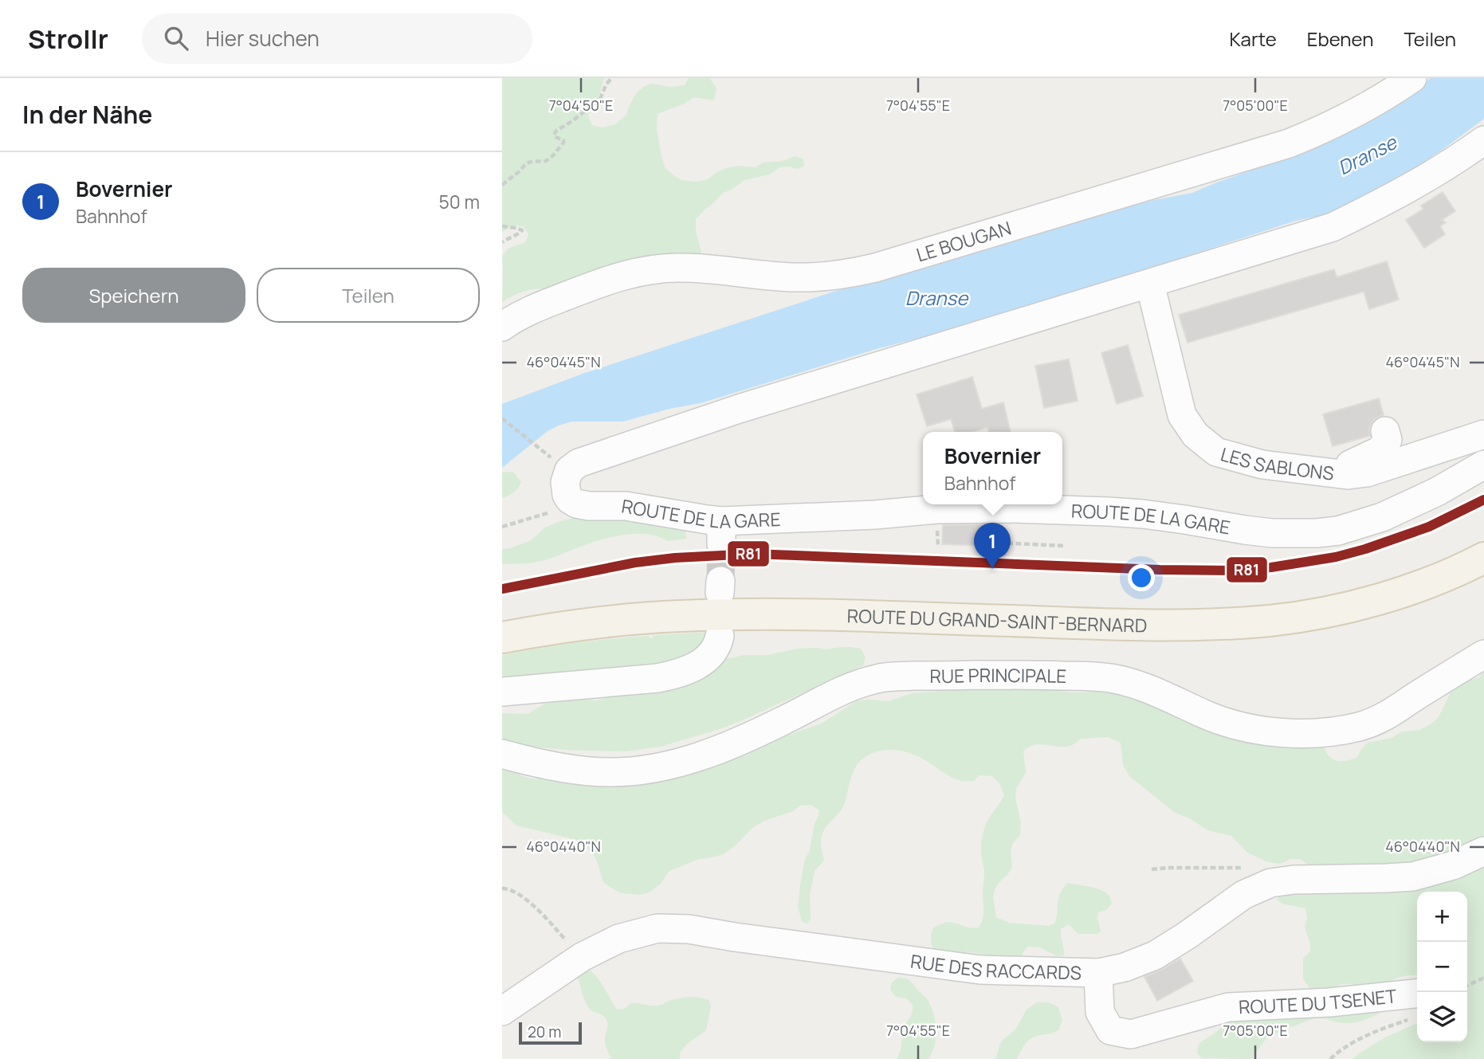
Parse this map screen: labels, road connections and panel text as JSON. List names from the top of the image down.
{
  "streets": {
    "main road": ["ROUTE DU GRAND-SAINT-BERNARD"],
    "street": [
      "LE BOUGAN",
      "LES SABLONS",
      "ROUTE DE LA GARE",
      "RUE PRINCIPALE",
      "RUE DES RACCARDS",
      "ROUTE DU TSENET"
    ]
  },
  "crossings": [
    ["RUE DES RACCARDS", "ROUTE DU TSENET"]
  ],
  "water": ["Dranse"],
  "lines": ["transit line R81"],
  "scale_bar": "20 m",
  "page": {
    "header": "Strollr",
    "search": "Hier suchen",
    "nav": ["Karte", "Ebenen", "Teilen"],
    "heading": "In der Nähe",
    "list": [
      {
        "mark": "1",
        "name": "Bovernier",
        "note": "Bahnhof",
        "value": "50 m"
      }
    ],
    "buttons": ["Speichern", "Teilen"],
    "popup": ["Bovernier", "Bahnhof"],
    "pins": "1",
    "map_buttons": ["+", "−"],
    "scale": "20 m"
  },
  "coordinates": [
    "7°04'50\"E",
    "7°04'55\"E",
    "7°05'00\"E",
    "46°04'45\"N",
    "46°04'40\"N"
  ]
}
